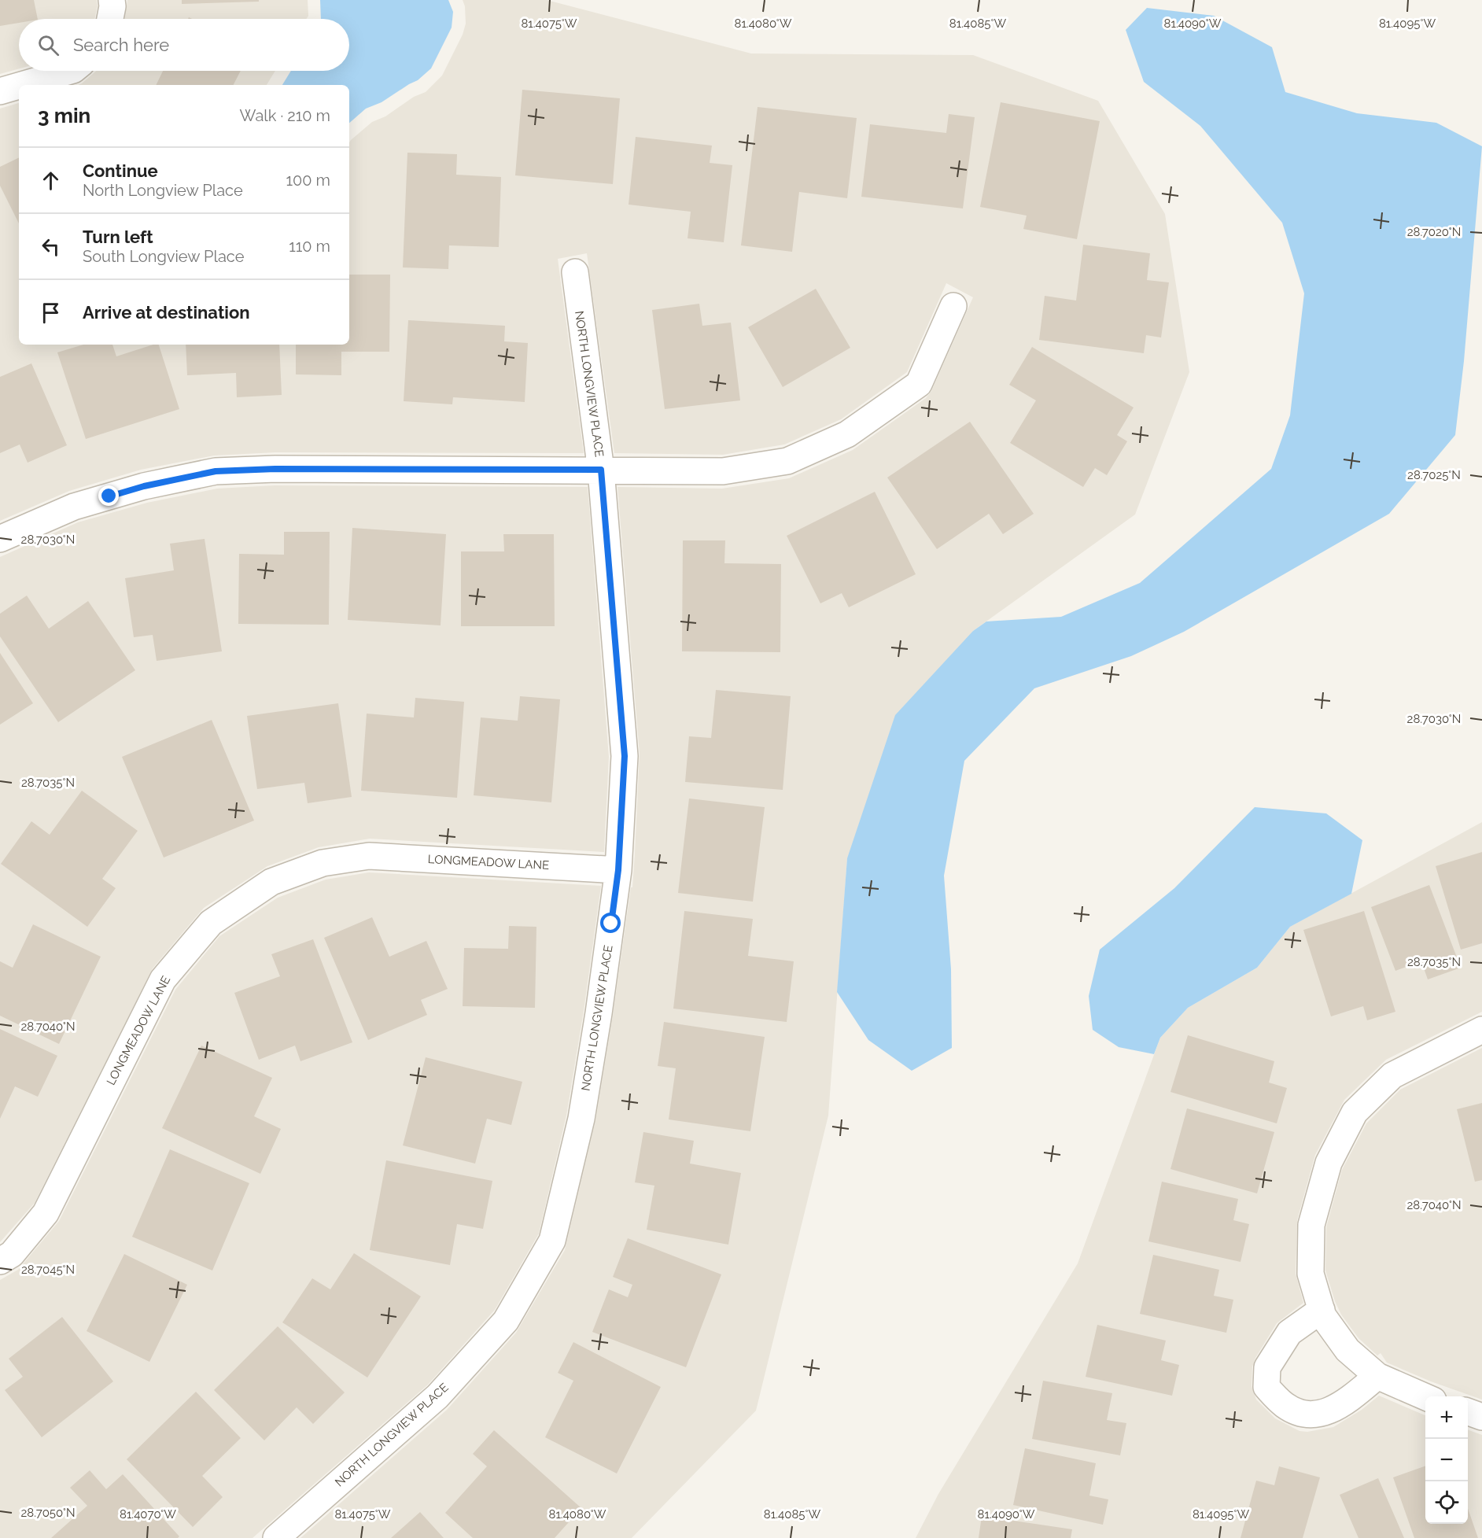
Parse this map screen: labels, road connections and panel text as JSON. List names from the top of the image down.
{
  "streets": {
    "street": ["NORTH LONGVIEW PLACE", "LONGMEADOW LANE"]
  },
  "crossings": [
    ["NORTH LONGVIEW PLACE", "LONGMEADOW LANE"]
  ],
  "page": {
    "search": "Search here",
    "heading": ["3 min", "Walk · 210 m"],
    "list": [
      ["Continue", "North Longview Place", "100 m"],
      ["Turn left", "South Longview Place", "110 m"],
      "Arrive at destination"
    ],
    "map_buttons": ["+", "−"]
  },
  "coordinates": [
    "81.4075°W",
    "81.4080°W",
    "81.4085°W",
    "81.4090°W",
    "81.4095°W",
    "28.7020°N",
    "28.7025°N",
    "28.7030°N",
    "28.7035°N",
    "28.7040°N",
    "28.7045°N",
    "28.7050°N",
    "81.4070°W"
  ]
}
